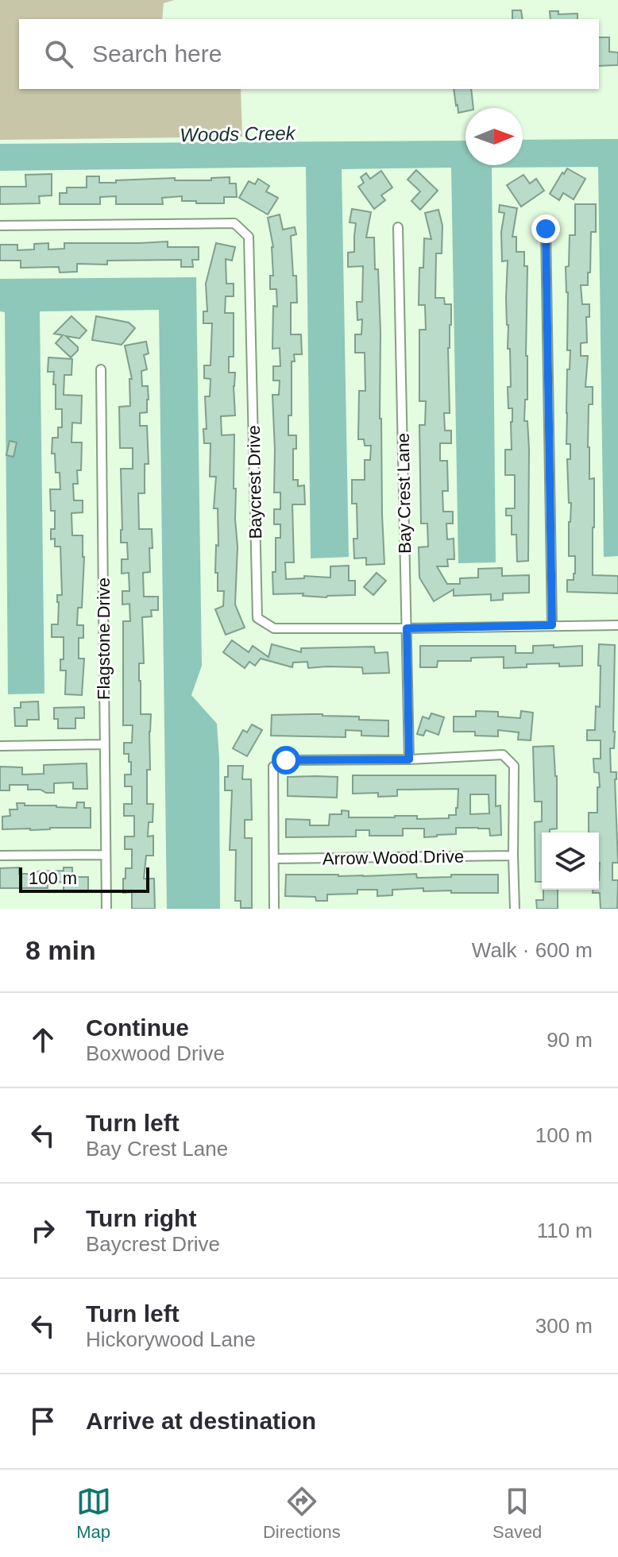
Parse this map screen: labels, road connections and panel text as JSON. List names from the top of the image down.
{
  "streets": {
    "street": [
      "Baycrest Drive",
      "Bay Crest Lane",
      "Flagstone Drive",
      "Arrow Wood Drive"
    ]
  },
  "crossings": [
    ["Baycrest Drive", "Bay Crest Lane"]
  ],
  "water": ["Woods Creek"],
  "scale_bar": "100 m",
  "north": "right",
  "page": {
    "search": "Search here",
    "scale": "100 m",
    "heading": ["8 min", "Walk · 600 m"],
    "list": [
      ["Continue", "Boxwood Drive", "90 m"],
      ["Turn left", "Bay Crest Lane", "100 m"],
      ["Turn right", "Baycrest Drive", "110 m"],
      ["Turn left", "Hickorywood Lane", "300 m"],
      "Arrive at destination"
    ],
    "nav": ["Map", "Directions", "Saved"]
  }
}
